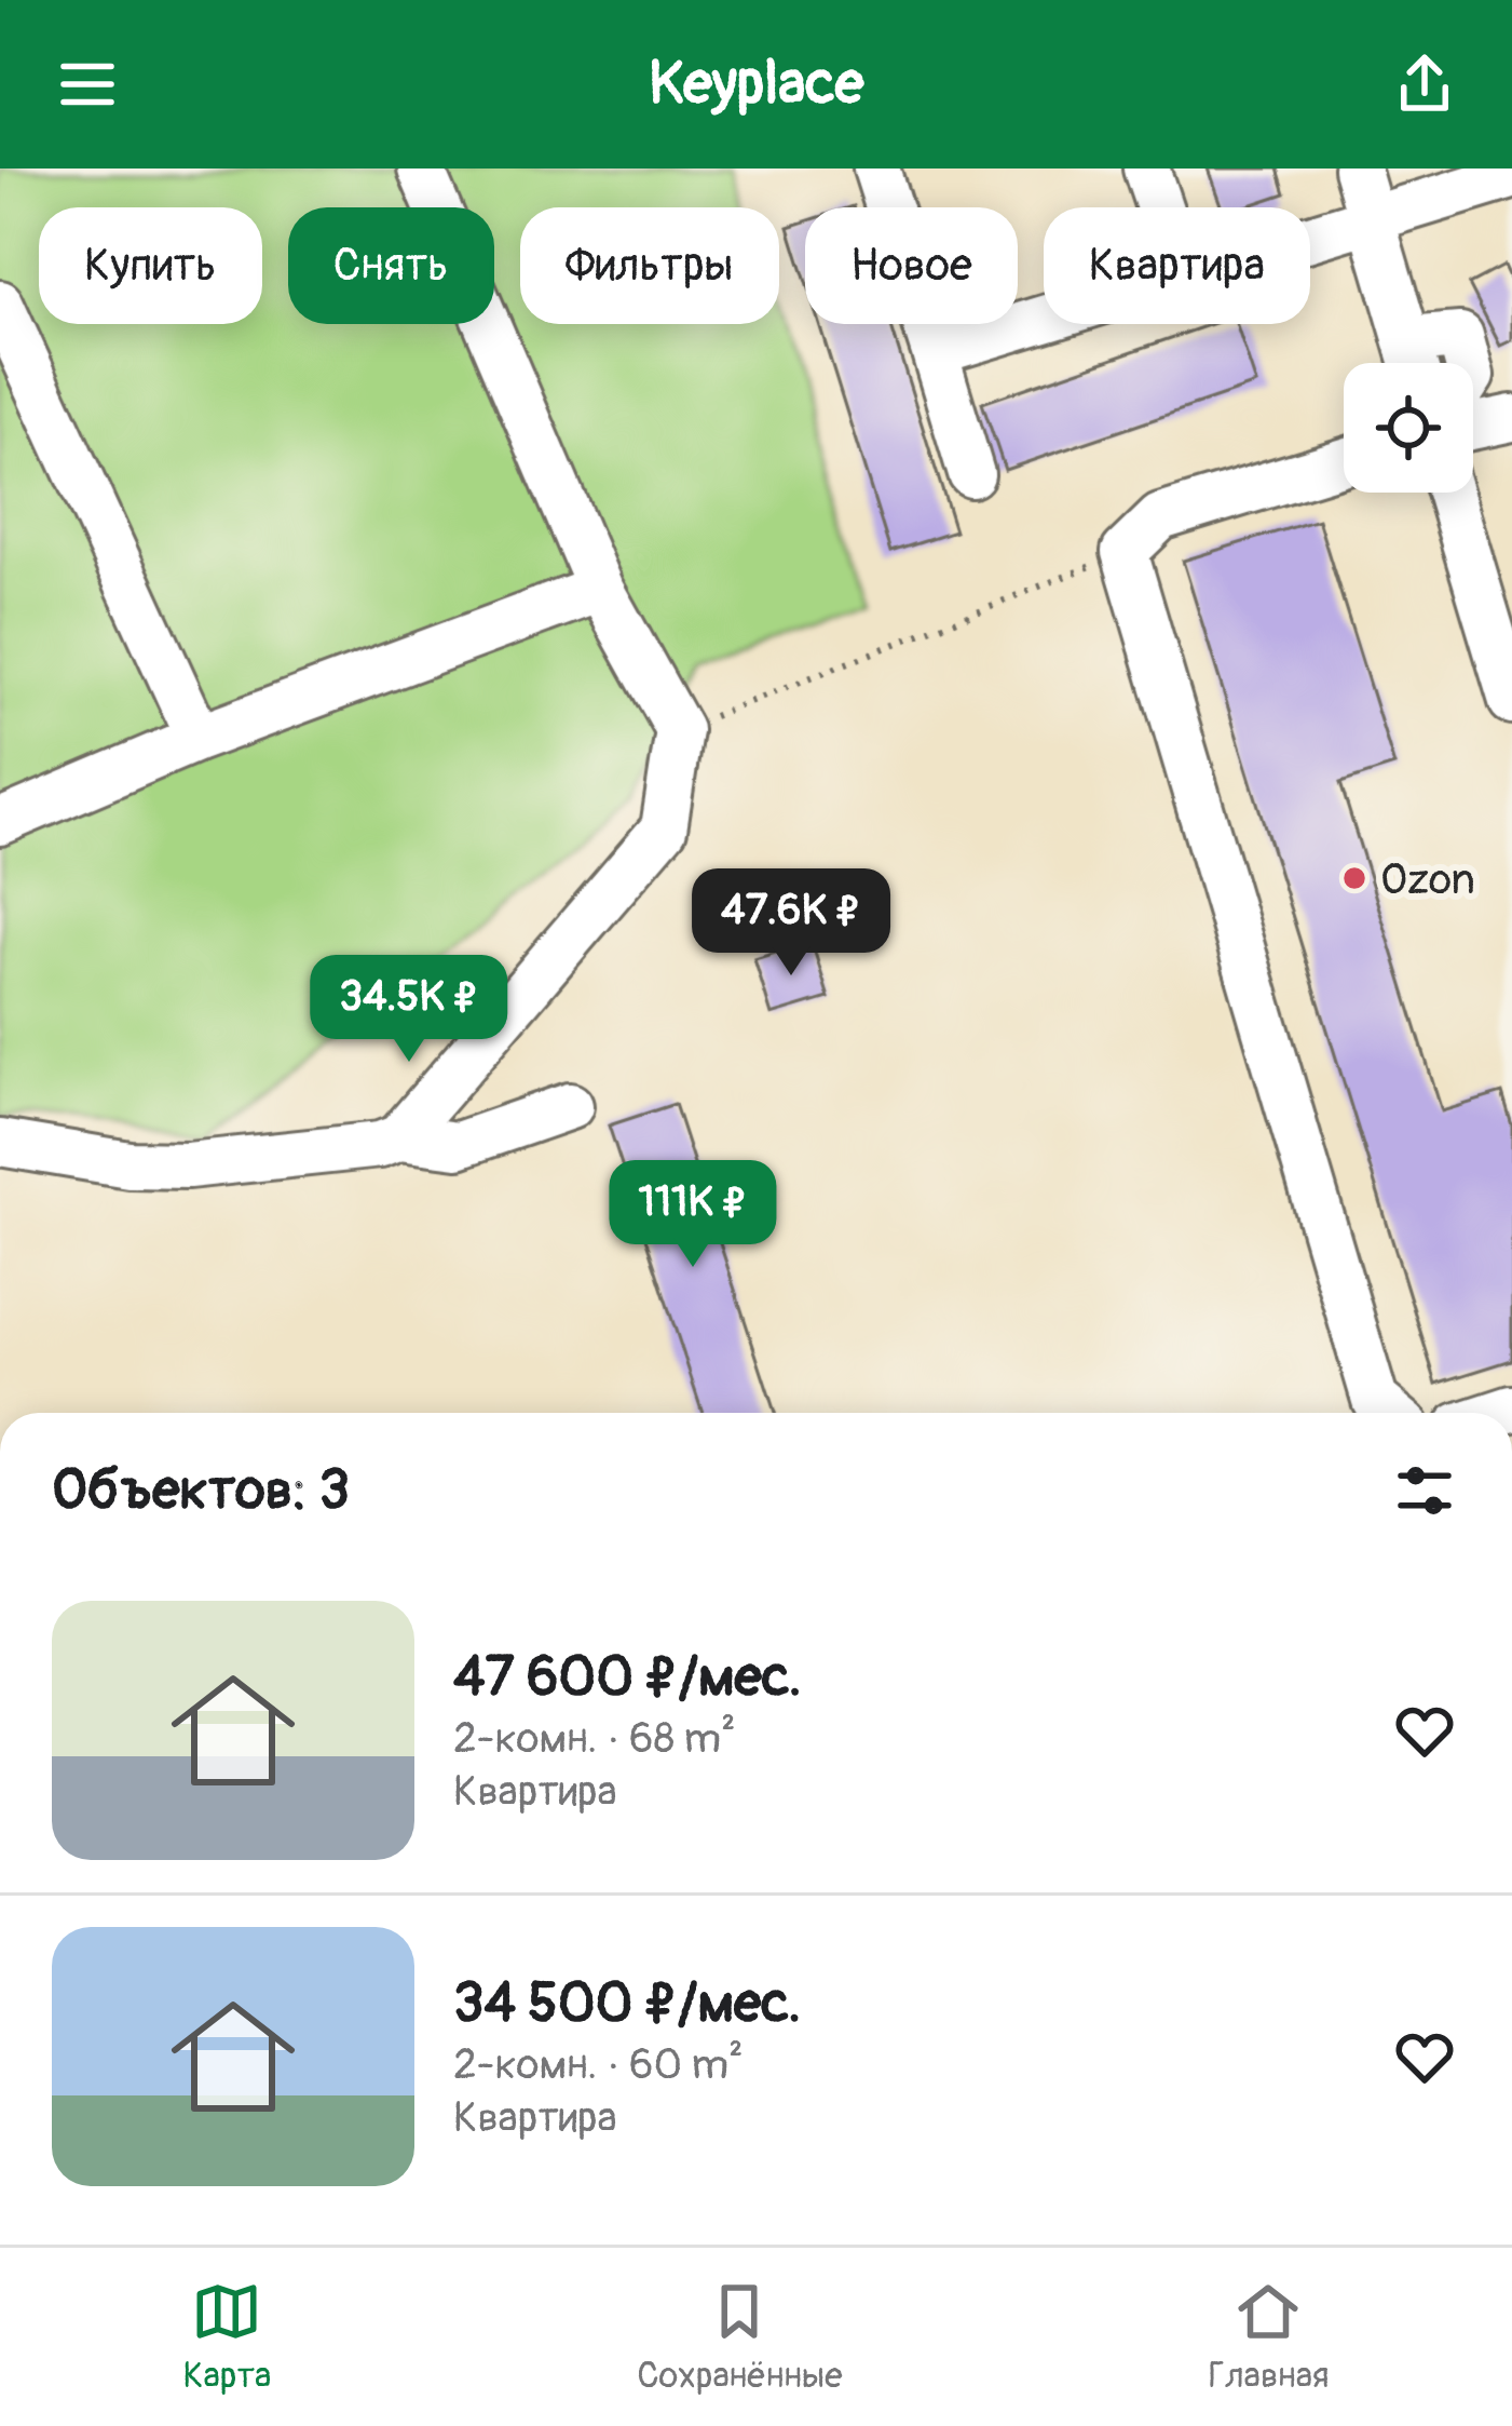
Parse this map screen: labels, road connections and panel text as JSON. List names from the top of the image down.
{
  "places": ["Ozon"],
  "page": {
    "header": "Keyplace",
    "chip": [
      "Купить",
      "Снять",
      "Фильтры",
      "Новое",
      "Квартира"
    ],
    "price": ["47.6K ₽", "34.5K ₽", "111K ₽"],
    "heading": "Объектов: 3",
    "list": [
      {
        "name": "47 600 ₽/мес.",
        "note": "2-комн. · 68 m² · Квартира"
      },
      {
        "name": "34 500 ₽/мес.",
        "note": "2-комн. · 60 m² · Квартира"
      }
    ],
    "tabs": ["Карта", "Сохранённые", "Главная"]
  }
}
